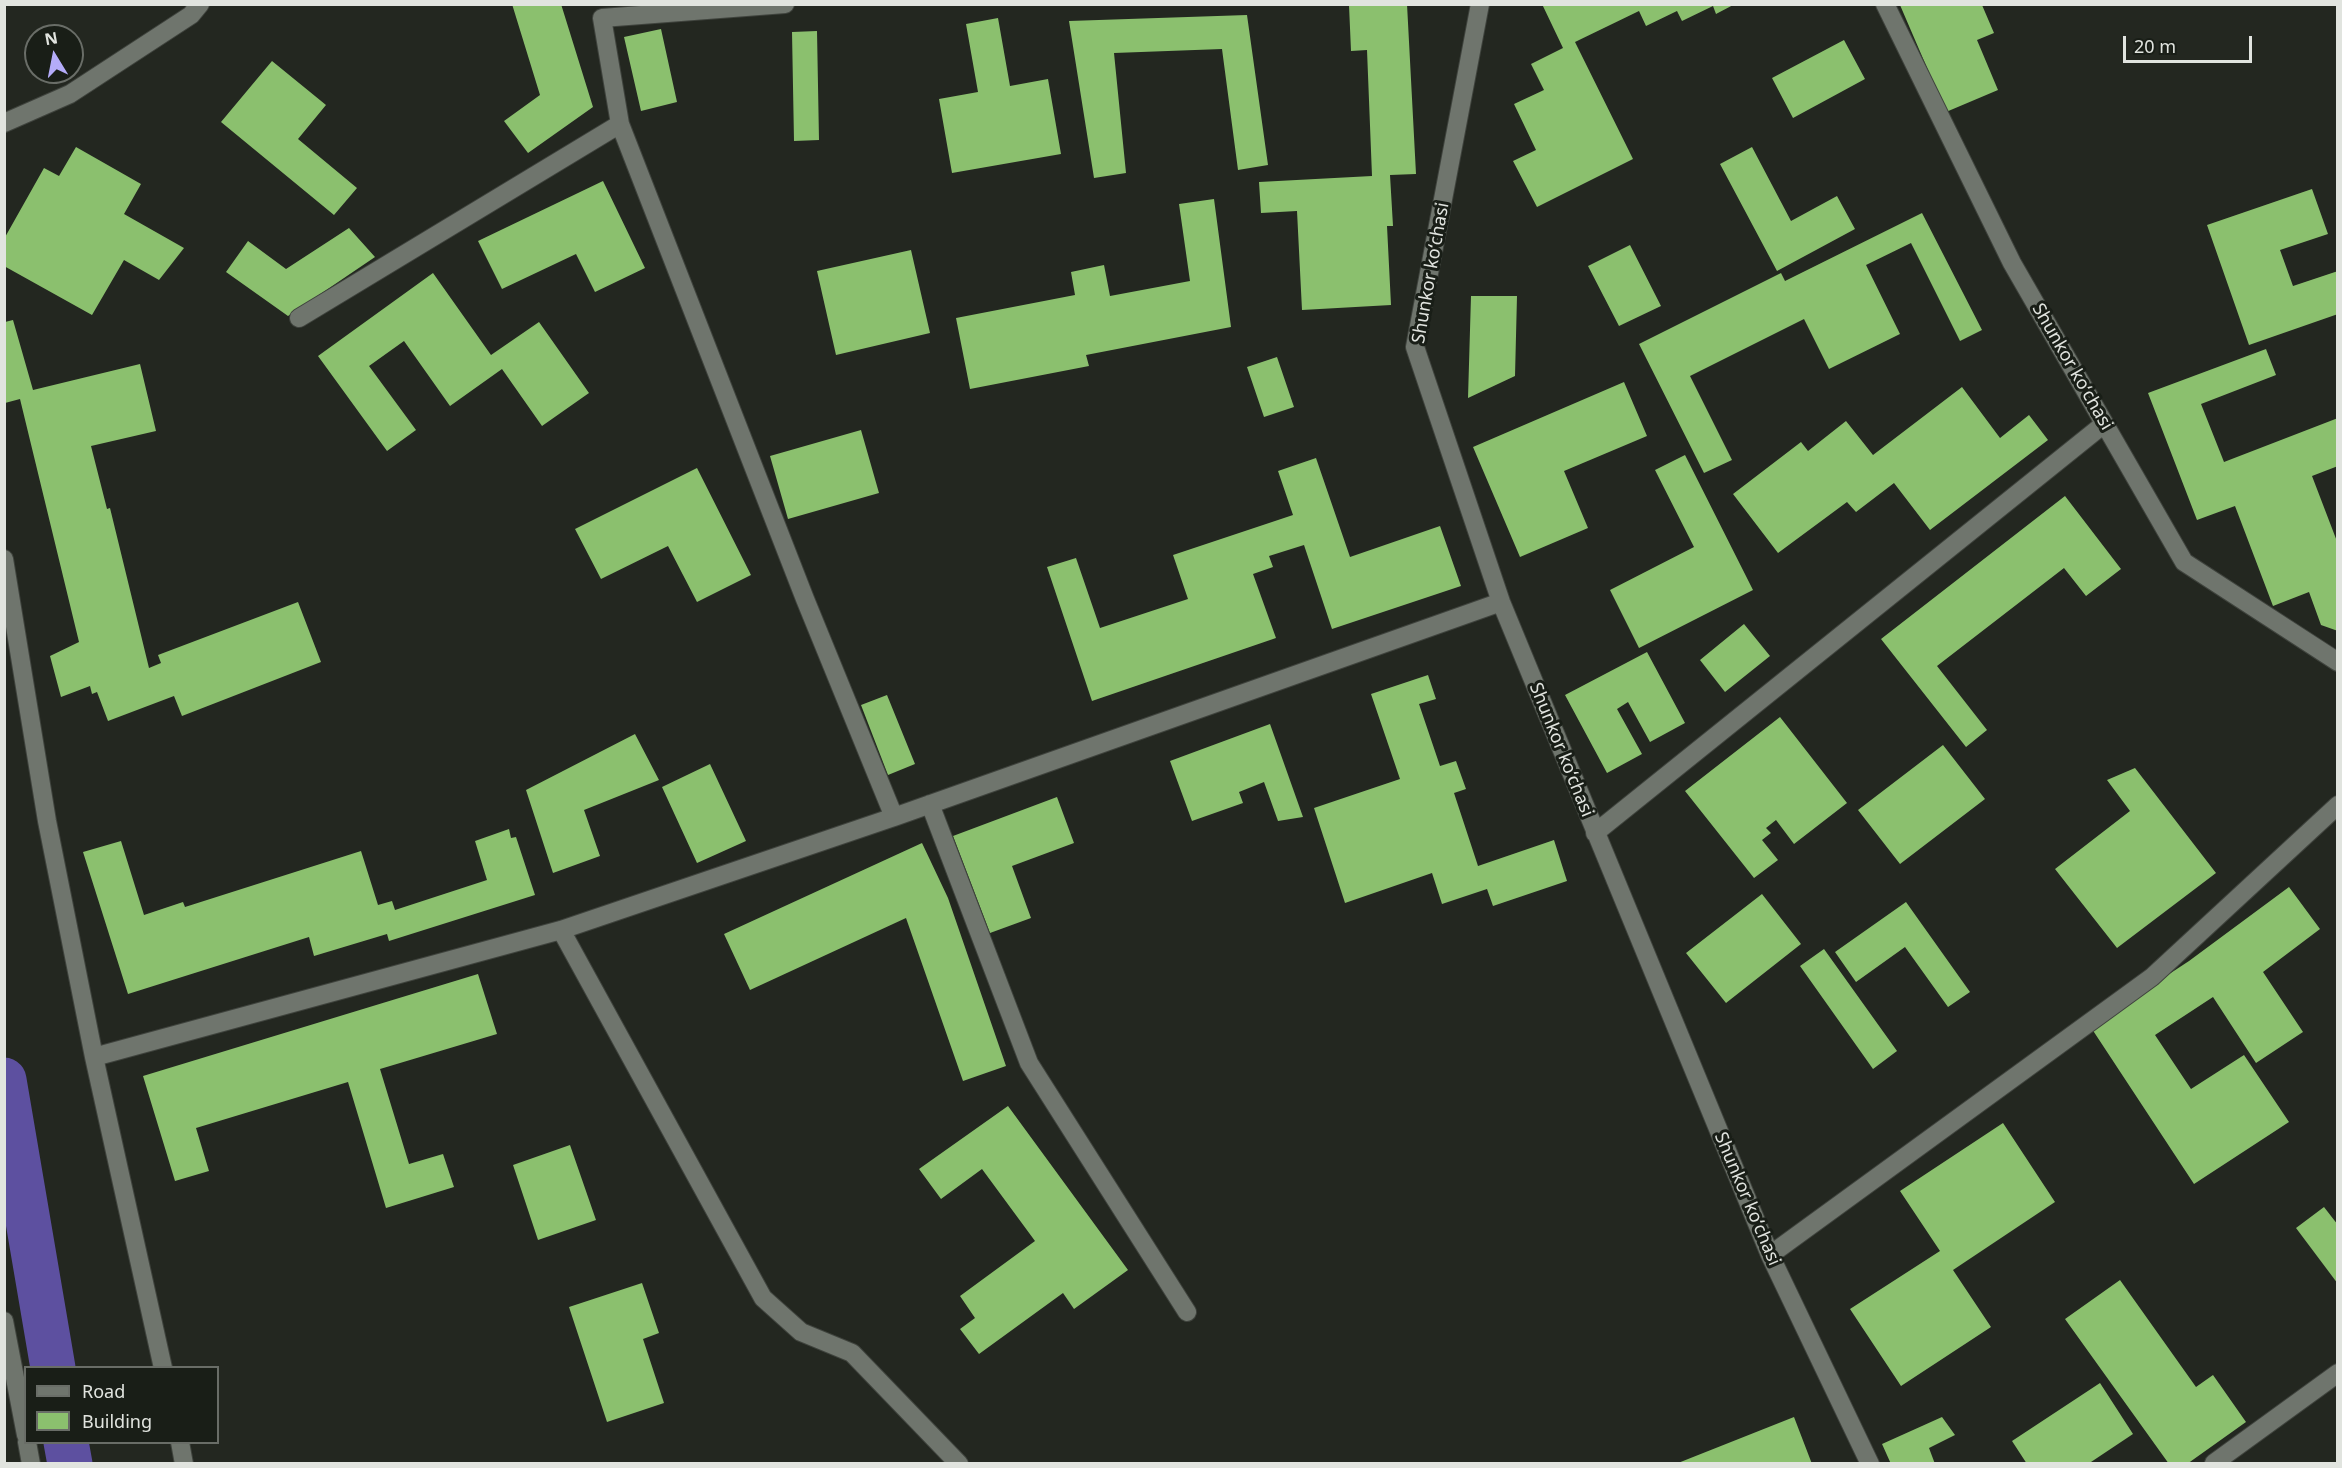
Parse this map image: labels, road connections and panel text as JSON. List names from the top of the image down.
{
  "streets": {
    "street": ["Shunkor koʻchasi"]
  },
  "legend": ["Road", "Building"],
  "scale_bar": "20 m",
  "north": "top"
}
